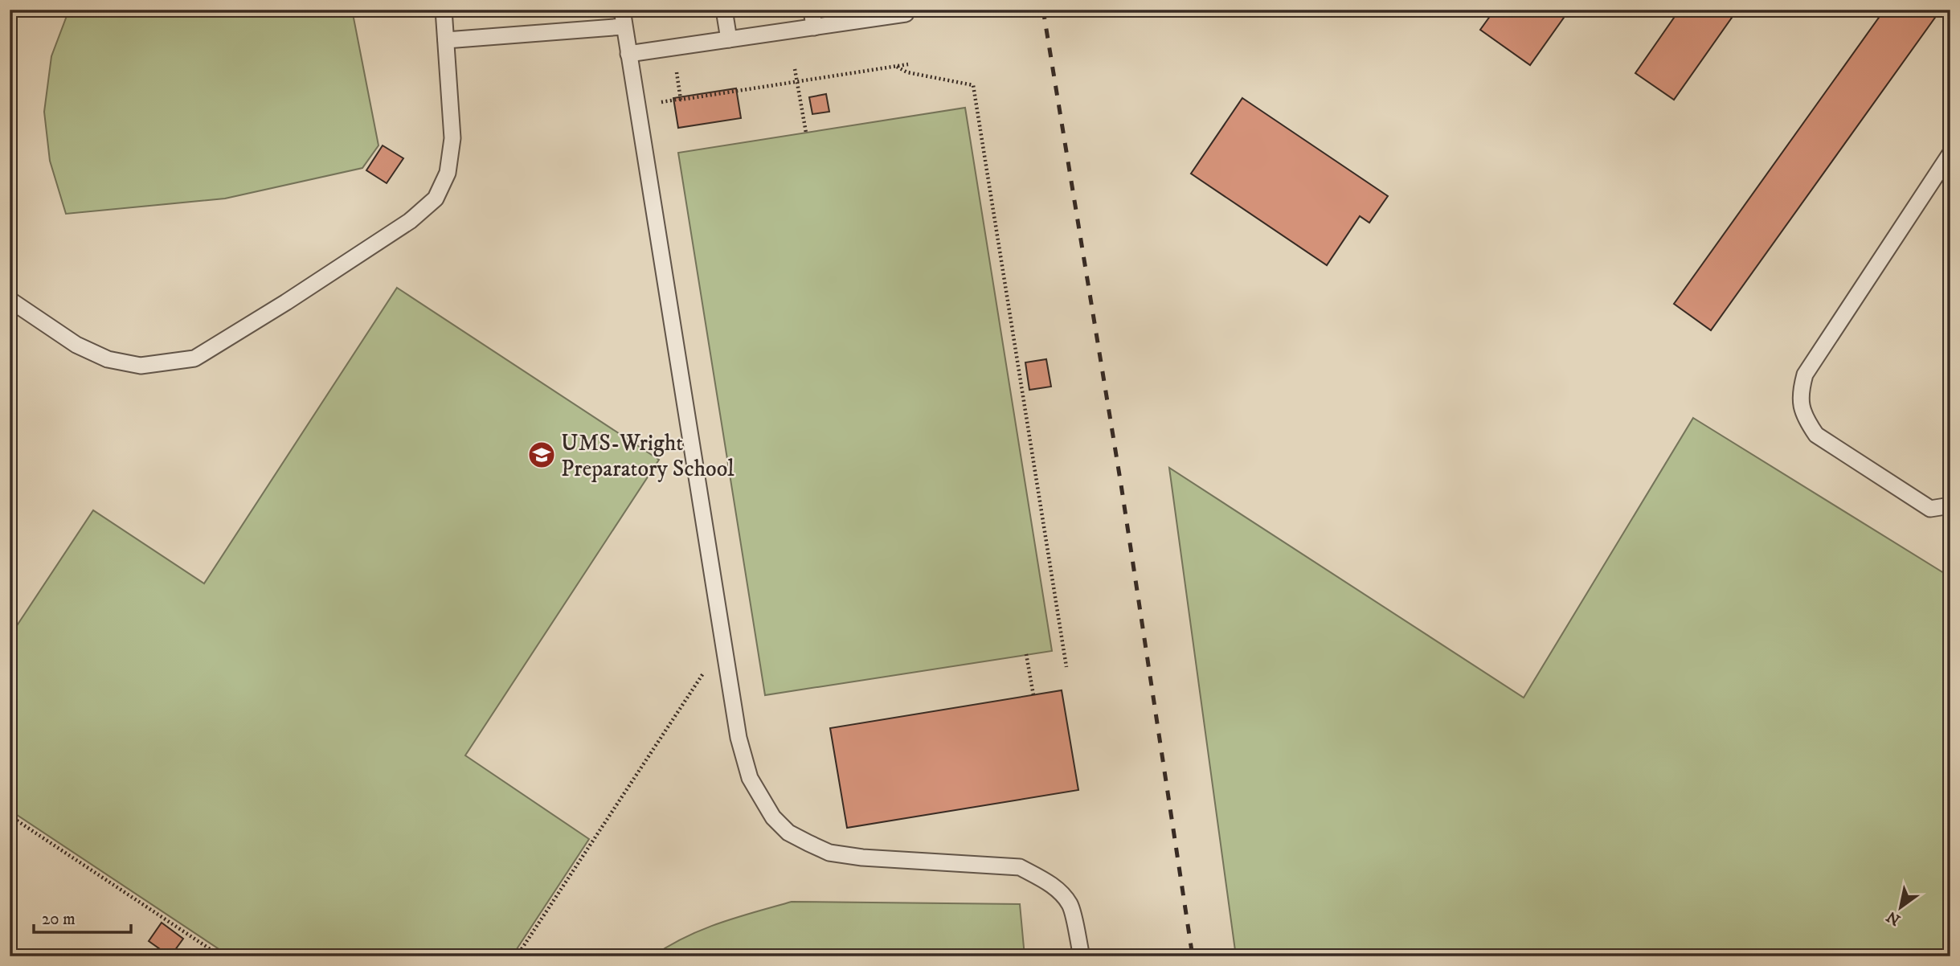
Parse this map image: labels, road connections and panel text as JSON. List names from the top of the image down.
{
  "places": {
    "school or university": ["UMS-Wright Preparatory School"]
  },
  "scale_bar": "20 m",
  "north": "bottom left"
}
